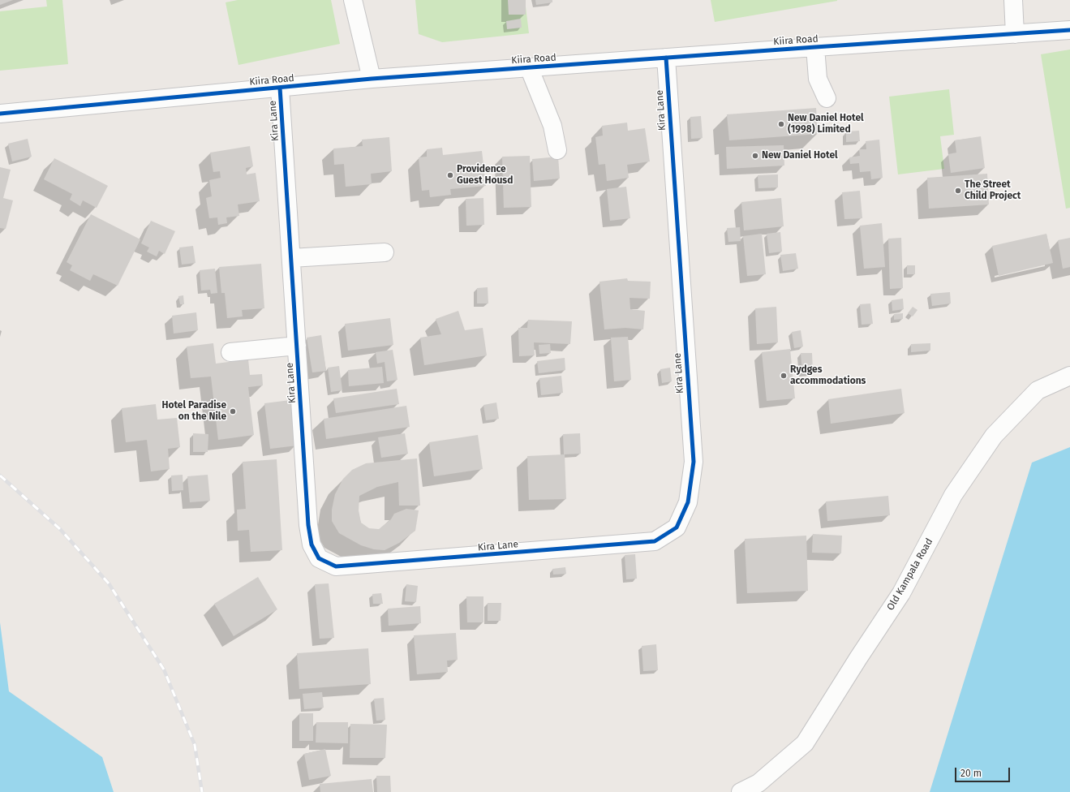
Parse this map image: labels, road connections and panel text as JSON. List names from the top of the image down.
{
  "streets": {
    "street": ["Kiira Road", "Kira Lane", "Old Kampala Road"]
  },
  "crossings": [
    ["Kiira Road", "Kira Lane"]
  ],
  "places": [
    "New Daniel Hotel (1998) Limited",
    "New Daniel Hotel",
    "Providence Guest Housd",
    "The Street Child Project",
    "Rydges accommodations",
    "Hotel Paradise on the Nile"
  ],
  "scale_bar": "20 m"
}
